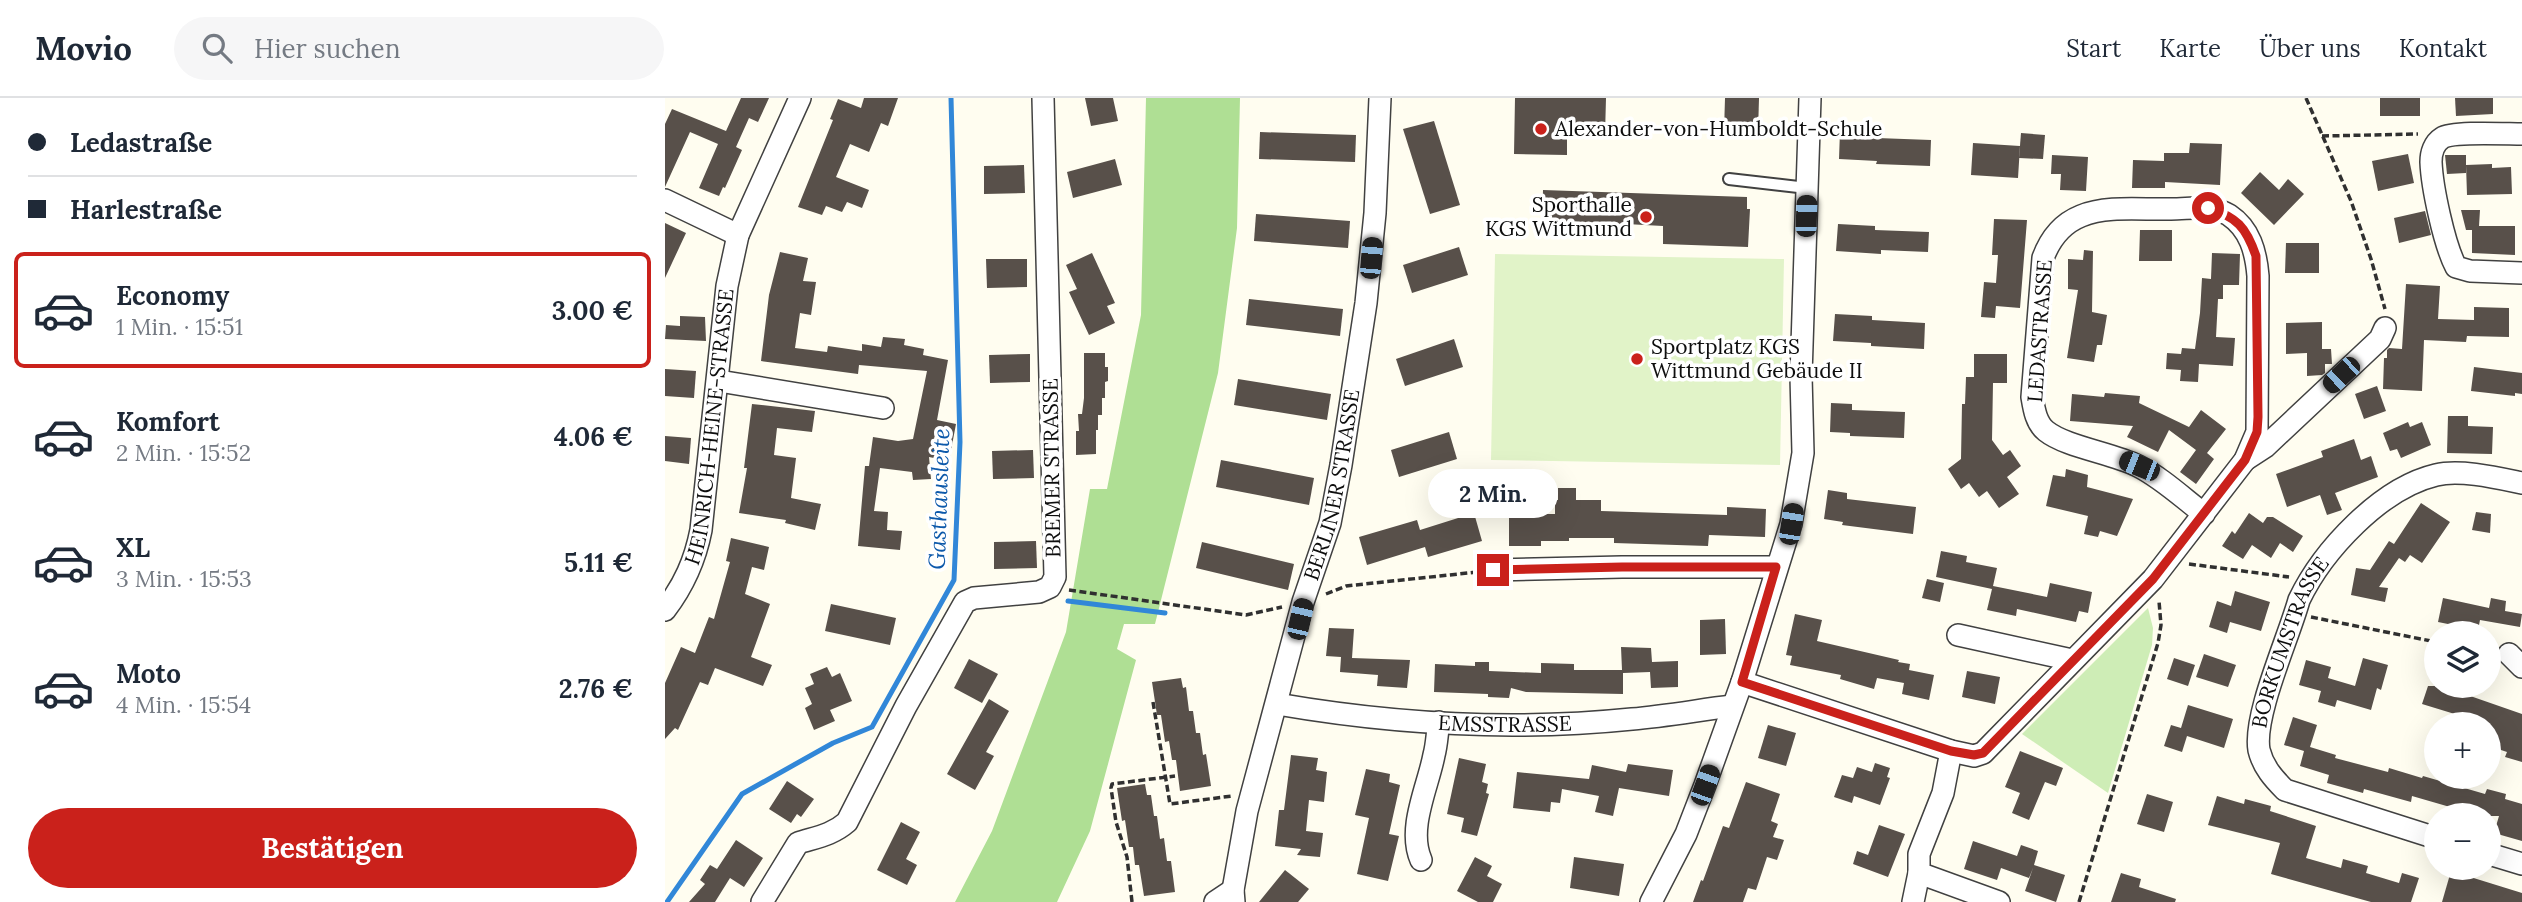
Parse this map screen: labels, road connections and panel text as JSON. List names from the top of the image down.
{
  "streets": {
    "street": [
      "LEDASTRASSE",
      "HEINRICH-HEINE-STRASSE",
      "BREMER STRASSE",
      "BERLINER STRASSE",
      "BORKUMSTRASSE",
      "EMSSTRASSE"
    ]
  },
  "crossings": [
    ["BERLINER STRASSE", "EMSSTRASSE"]
  ],
  "water": ["Gasthausleite"],
  "places": ["Alexander-von-Humboldt-Schule", "Sporthalle KGS Wittmund", "Sportplatz KGS Wittmund Gebäude II"],
  "page": {
    "header": "Movio",
    "search": "Hier suchen",
    "nav": [
      "Start",
      "Karte",
      "Über uns",
      "Kontakt"
    ],
    "banner": ["Ledastraße", "Harlestraße"],
    "list": [
      {
        "name": "Economy",
        "note": "1 Min. · 15:51",
        "value": "3.00 €"
      },
      {
        "name": "Komfort",
        "note": "2 Min. · 15:52",
        "value": "4.06 €"
      },
      {
        "name": "XL",
        "note": "3 Min. · 15:53",
        "value": "5.11 €"
      },
      {
        "name": "Moto",
        "note": "4 Min. · 15:54",
        "value": "2.76 €"
      }
    ],
    "bubble": "2 Min.",
    "map_buttons": ["+", "−"],
    "buttons": "Bestätigen"
  }
}
